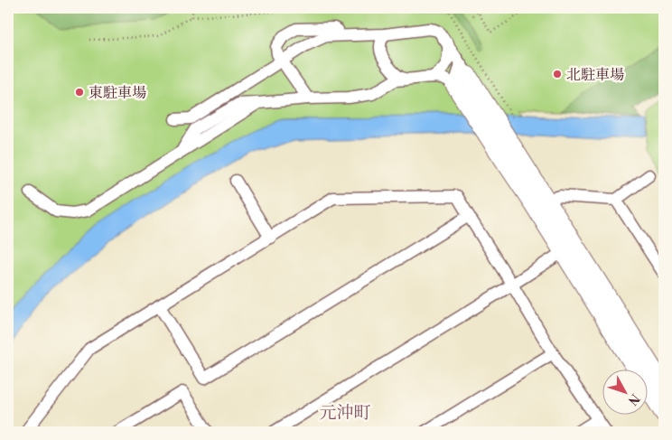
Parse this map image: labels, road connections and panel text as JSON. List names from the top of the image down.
{
  "districts": ["元沖町"],
  "places": ["北駐車場", "東駐車場"],
  "north": "bottom right"
}
